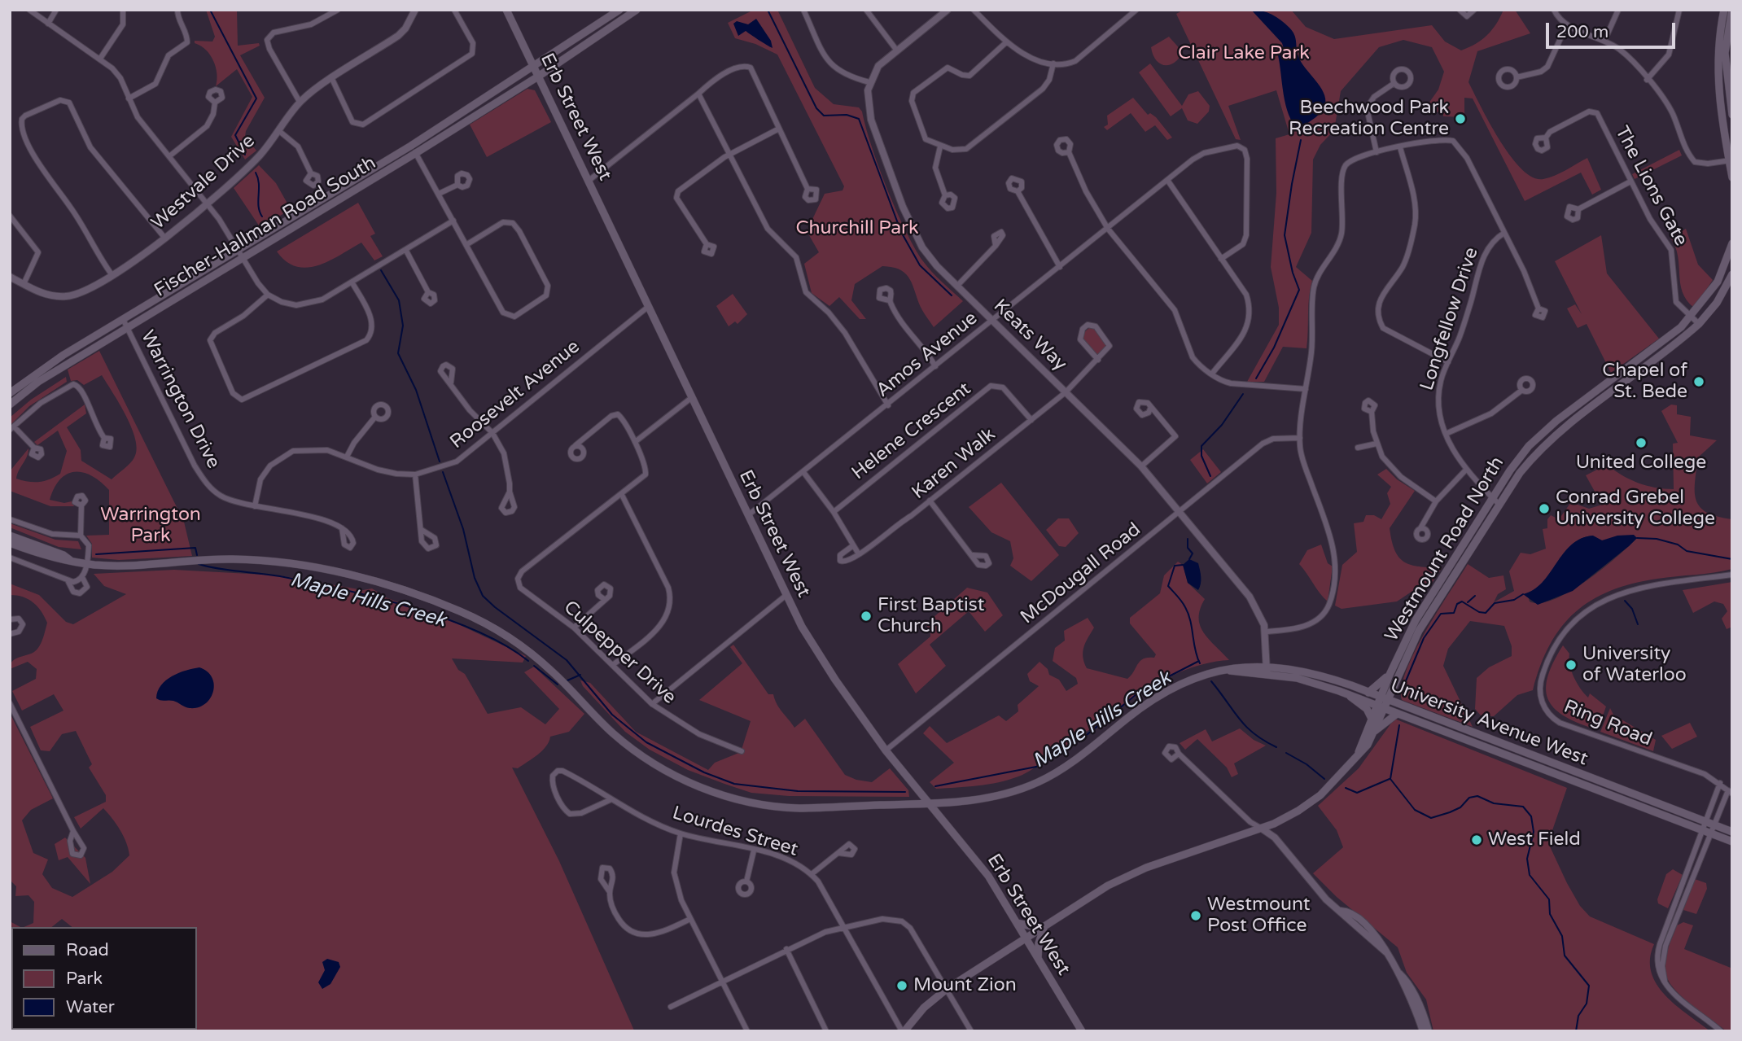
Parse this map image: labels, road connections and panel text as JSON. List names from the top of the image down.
{
  "streets": {
    "main road": [
      "Erb Street West",
      "Fischer-Hallman Road South",
      "Westmount Road North",
      "University Avenue West"
    ],
    "street": [
      "Westvale Drive",
      "The Lions Gate",
      "Longfellow Drive",
      "Keats Way",
      "Amos Avenue",
      "Roosevelt Avenue",
      "Warrington Drive",
      "Helene Crescent",
      "Karen Walk",
      "McDougall Road",
      "Culpepper Drive",
      "Ring Road",
      "Lourdes Street"
    ]
  },
  "crossings": [
    ["Erb Street West", "Fischer-Hallman Road South"],
    ["Erb Street West", "Amos Avenue"],
    ["Erb Street West", "Roosevelt Avenue"],
    ["Erb Street West", "Westmount Road North"],
    ["Erb Street West", "McDougall Road"],
    ["Erb Street West", "University Avenue West"],
    ["The Lions Gate", "Westmount Road North"],
    ["Fischer-Hallman Road South", "Warrington Drive"],
    ["Longfellow Drive", "Westmount Road North"],
    ["Keats Way", "Amos Avenue"],
    ["Keats Way", "Karen Walk"],
    ["Keats Way", "McDougall Road"],
    ["Keats Way", "University Avenue West"],
    ["Roosevelt Avenue", "Warrington Drive"],
    ["Helene Crescent", "Karen Walk"],
    ["Westmount Road North", "University Avenue West"],
    ["Westmount Road North", "Lourdes Street"],
    ["University Avenue West", "Ring Road"]
  ],
  "water": ["Maple Hills Creek"],
  "parks": ["Clair Lake Park", "Churchill Park", "Warrington Park"],
  "places": [
    "Beechwood Park Recreation Centre",
    "Chapel of St. Bede",
    "United College",
    "Conrad Grebel University College",
    "First Baptist Church",
    "University of Waterloo",
    "West Field",
    "Westmount Post Office",
    "Mount Zion"
  ],
  "legend": ["Road", "Park", "Water"],
  "scale_bar": "200 m"
}
